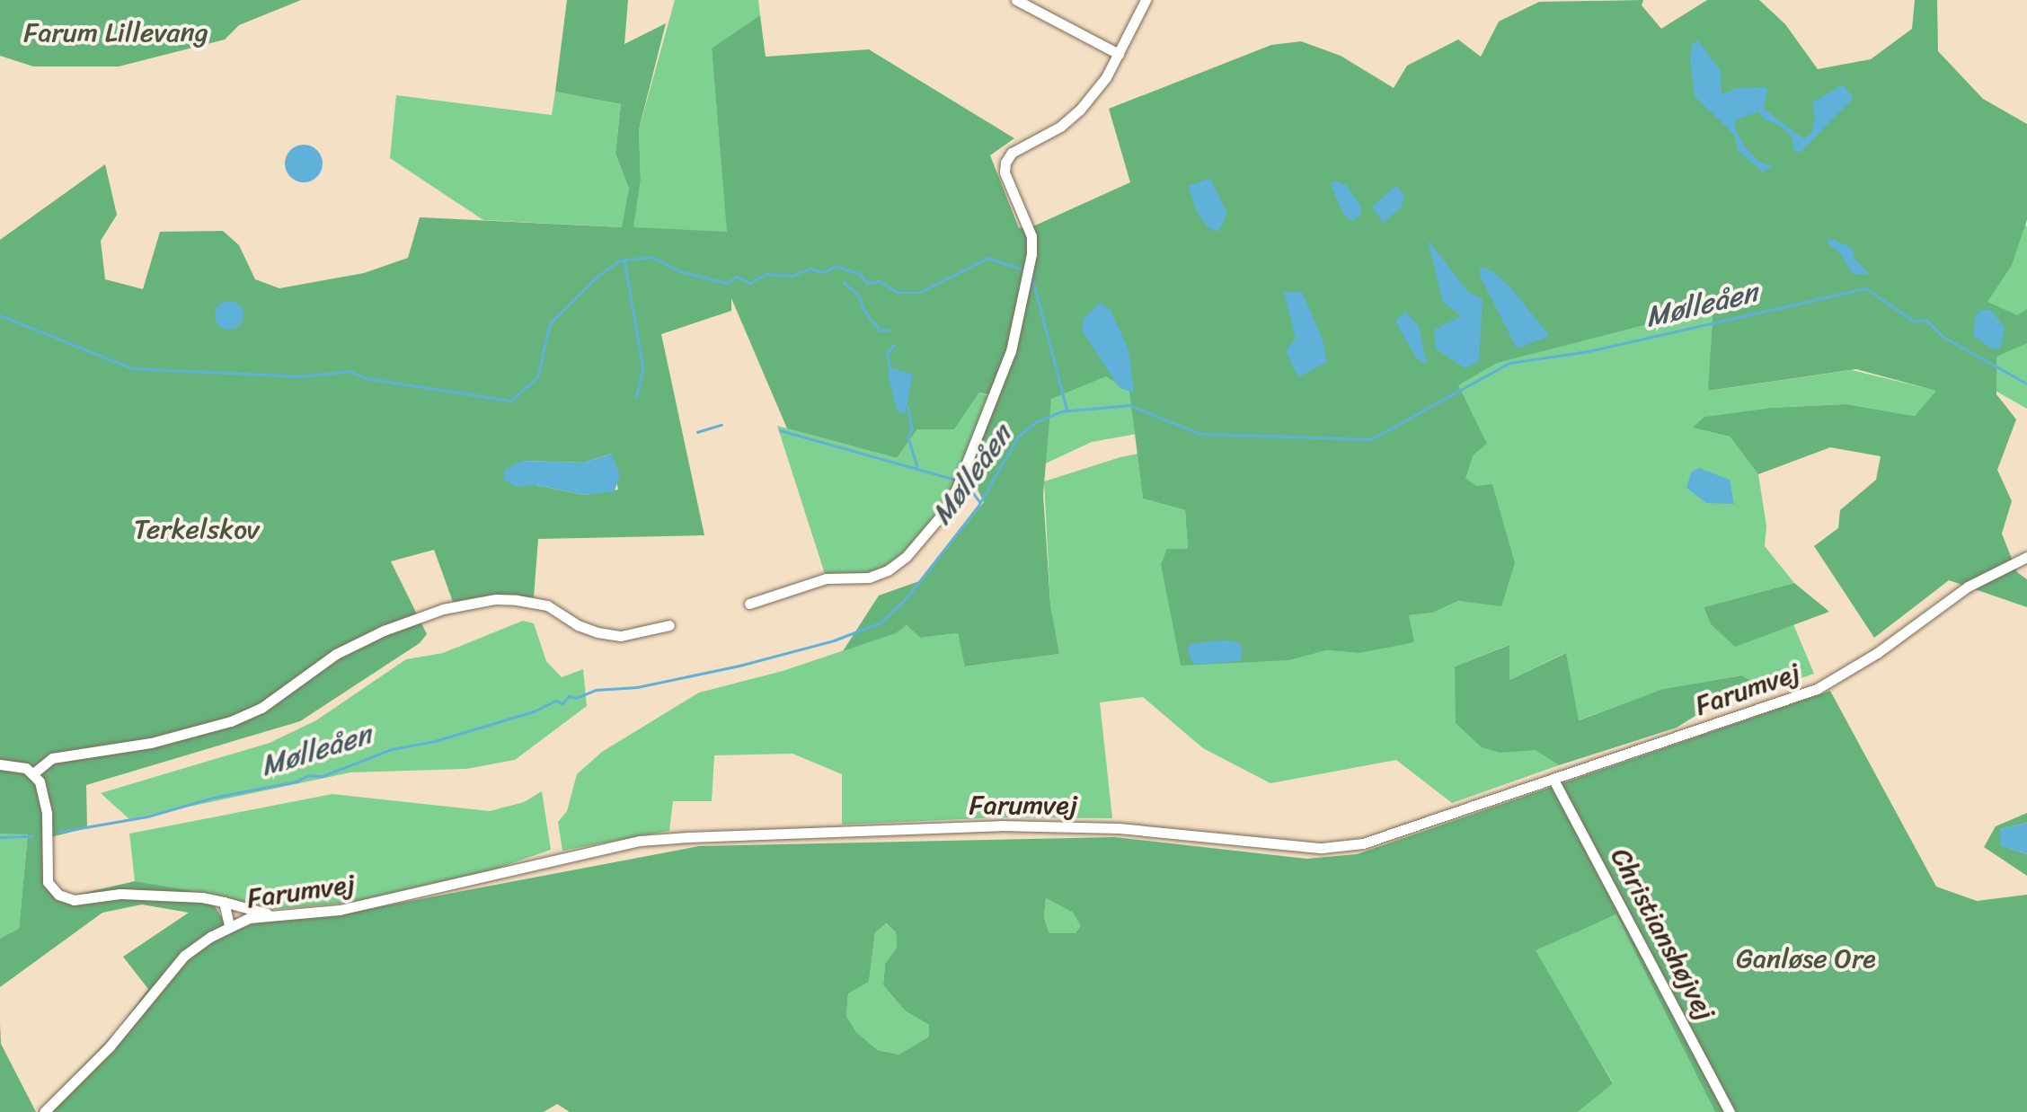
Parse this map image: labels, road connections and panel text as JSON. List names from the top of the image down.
{
  "streets": {
    "street": ["Farumvej", "Christianshøjvej"]
  },
  "crossings": [
    ["Farumvej", "Christianshøjvej"]
  ],
  "water": ["Mølleåen"],
  "parks": ["Farum Lillevang", "Terkelskov", "Ganløse Ore"]
}
